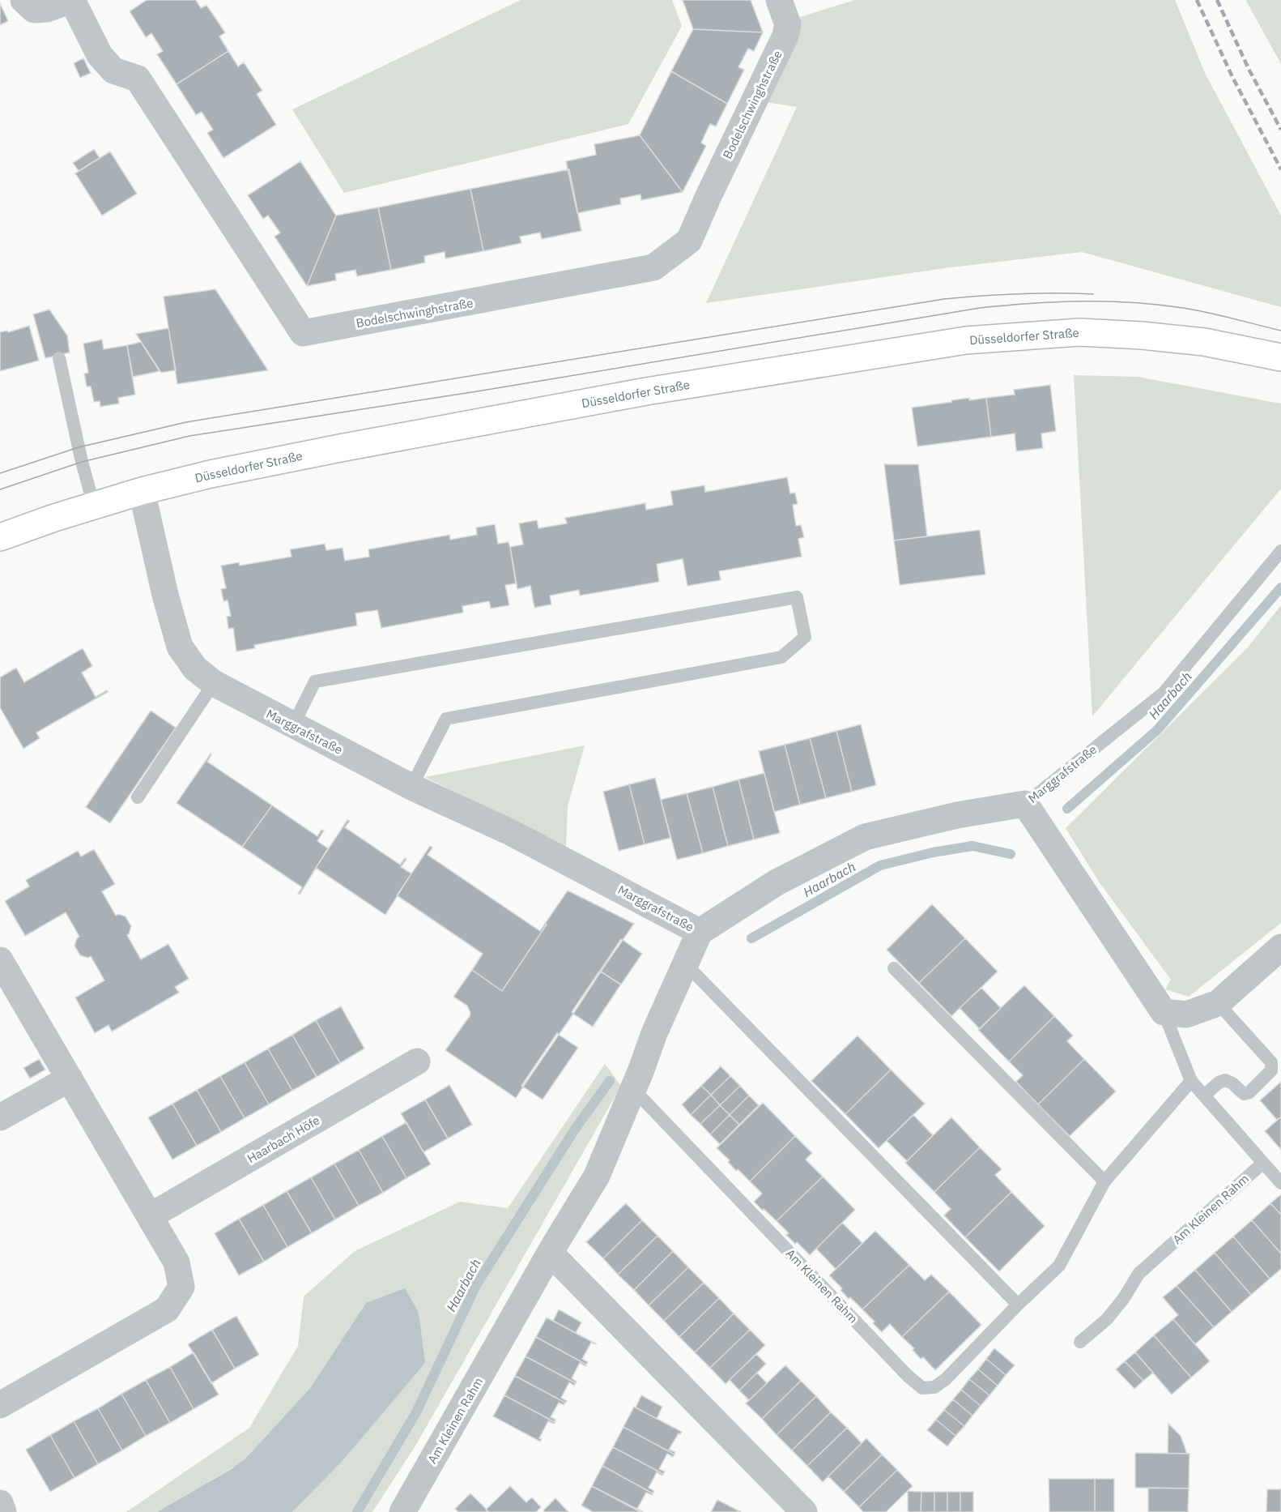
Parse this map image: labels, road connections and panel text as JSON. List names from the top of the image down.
{
  "streets": {
    "main road": ["Düsseldorfer Straße"],
    "street": [
      "Bodelschwinghstraße",
      "Marggrafstraße",
      "Haarbach Höfe",
      "Am Kleinen Rahm"
    ]
  },
  "crossings": [
    ["Düsseldorfer Straße", "Marggrafstraße"],
    ["Marggrafstraße", "Am Kleinen Rahm"]
  ],
  "water": ["Haarbach"]
}
